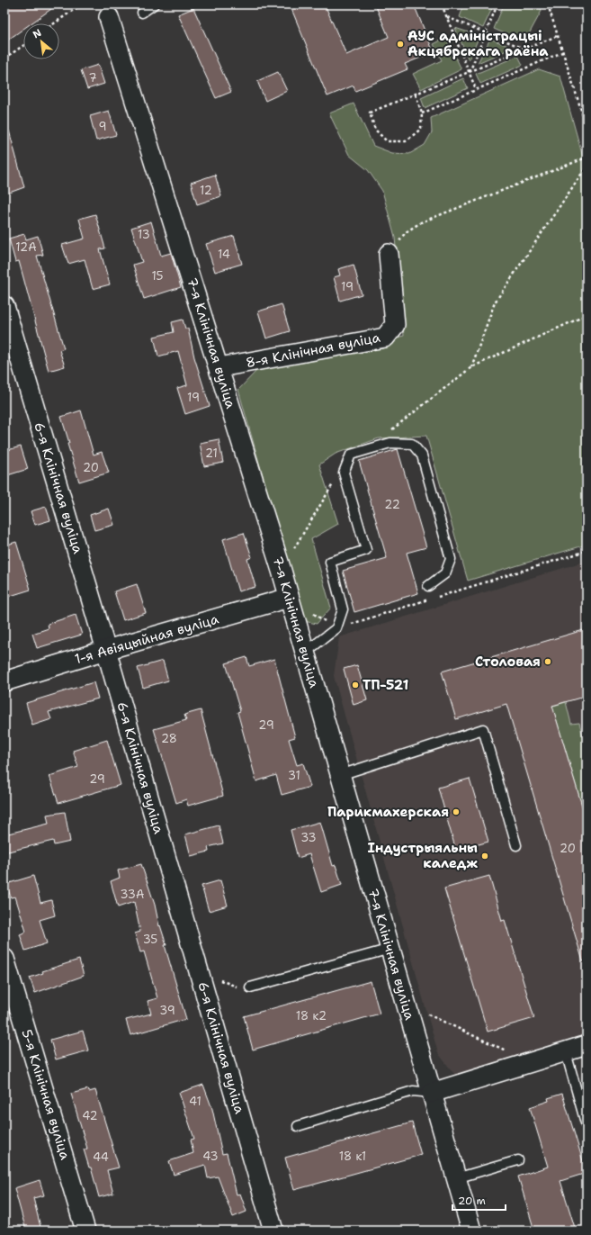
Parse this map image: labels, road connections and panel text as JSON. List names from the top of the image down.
{
  "streets": {
    "street": [
      "7-я Клінічная вуліца",
      "8-я Клінічная вуліца",
      "6-я Клінічная вуліца",
      "1-я Авіяцыйная вуліца",
      "5-я Клінічная вуліца"
    ]
  },
  "crossings": [
    ["7-я Клінічная вуліца", "8-я Клінічная вуліца"],
    ["7-я Клінічная вуліца", "1-я Авіяцыйная вуліца"],
    ["6-я Клінічная вуліца", "1-я Авіяцыйная вуліца"]
  ],
  "places": [
    "АУС адміністрацыі Акцябрскага раёна",
    "Столовая",
    "ТП-521",
    "Парикмахерская",
    "Індустрыяльны каледж"
  ],
  "house_numbers": [
    "7",
    "9",
    "12",
    "13",
    "12А",
    "14",
    "15",
    "19",
    "19",
    "21",
    "20",
    "22",
    "29",
    "28",
    "31",
    "29",
    "33",
    "20",
    "33А",
    "35",
    "39",
    "18 к2",
    "41",
    "42",
    "43",
    "18 к1",
    "44"
  ],
  "scale_bar": "20 m",
  "north": "top left"
}
